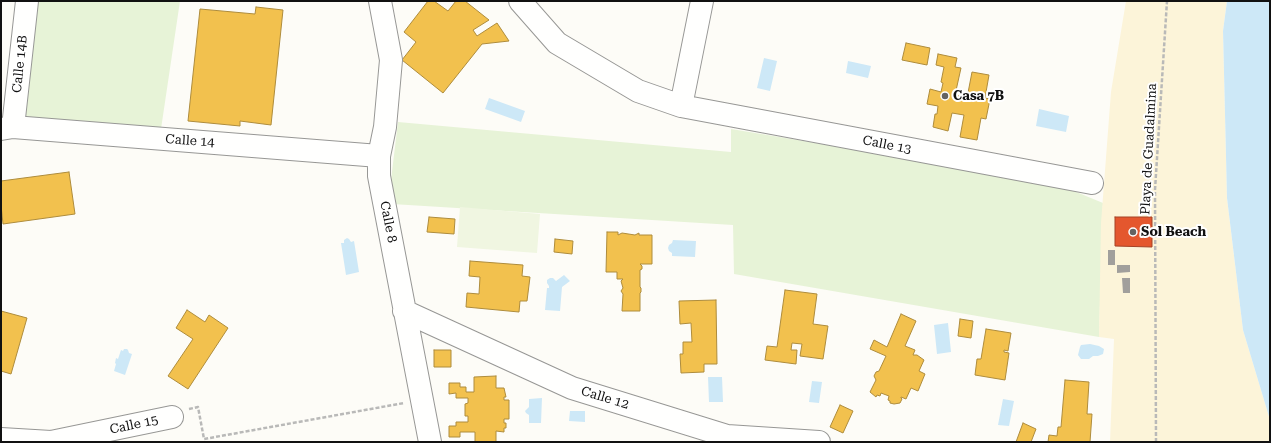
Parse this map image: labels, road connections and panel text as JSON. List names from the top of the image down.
{
  "streets": {
    "street": [
      "Calle 14B",
      "Calle 14",
      "Calle 13",
      "Calle 8",
      "Calle 12",
      "Calle 15"
    ],
    "path": ["Playa de Guadalmina"]
  },
  "crossings": [
    ["Calle 14B", "Calle 14"],
    ["Calle 14", "Calle 8"],
    ["Calle 8", "Calle 12"]
  ],
  "places": ["Casa 7B", "Sol Beach"]
}
